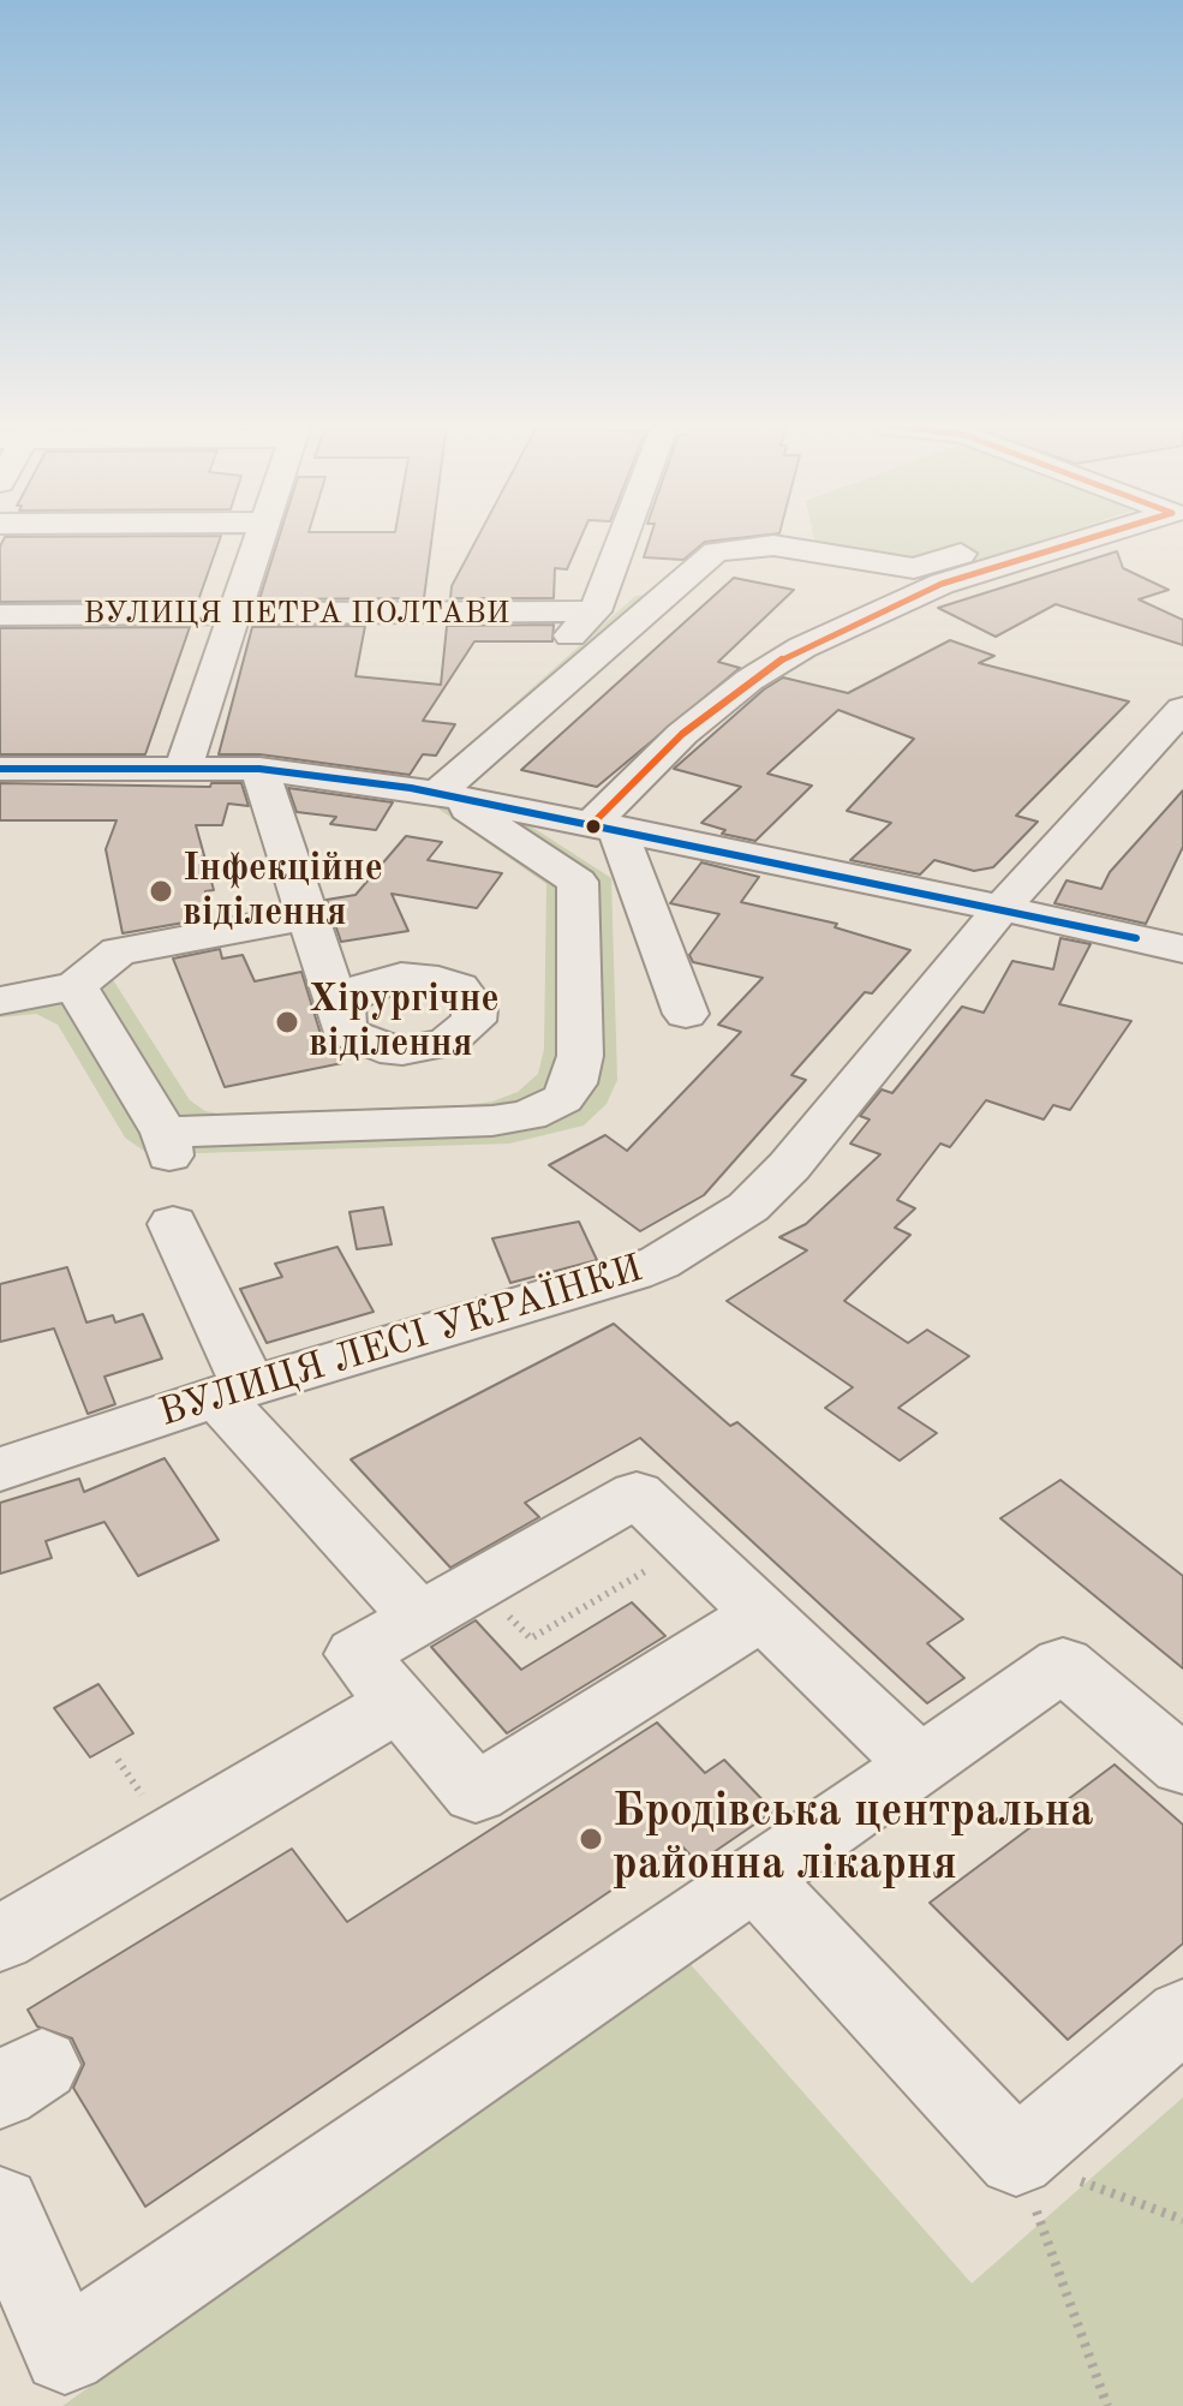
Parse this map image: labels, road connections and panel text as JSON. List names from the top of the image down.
{
  "streets": {
    "street": ["ВУЛИЦЯ ПЕТРА ПОЛТАВИ", "ВУЛИЦЯ ЛЕСІ УКРАЇНКИ"]
  },
  "places": ["Інфекційне віділення", "Хірургічне віділення", "Бродівська центральна районна лікарня"]
}
